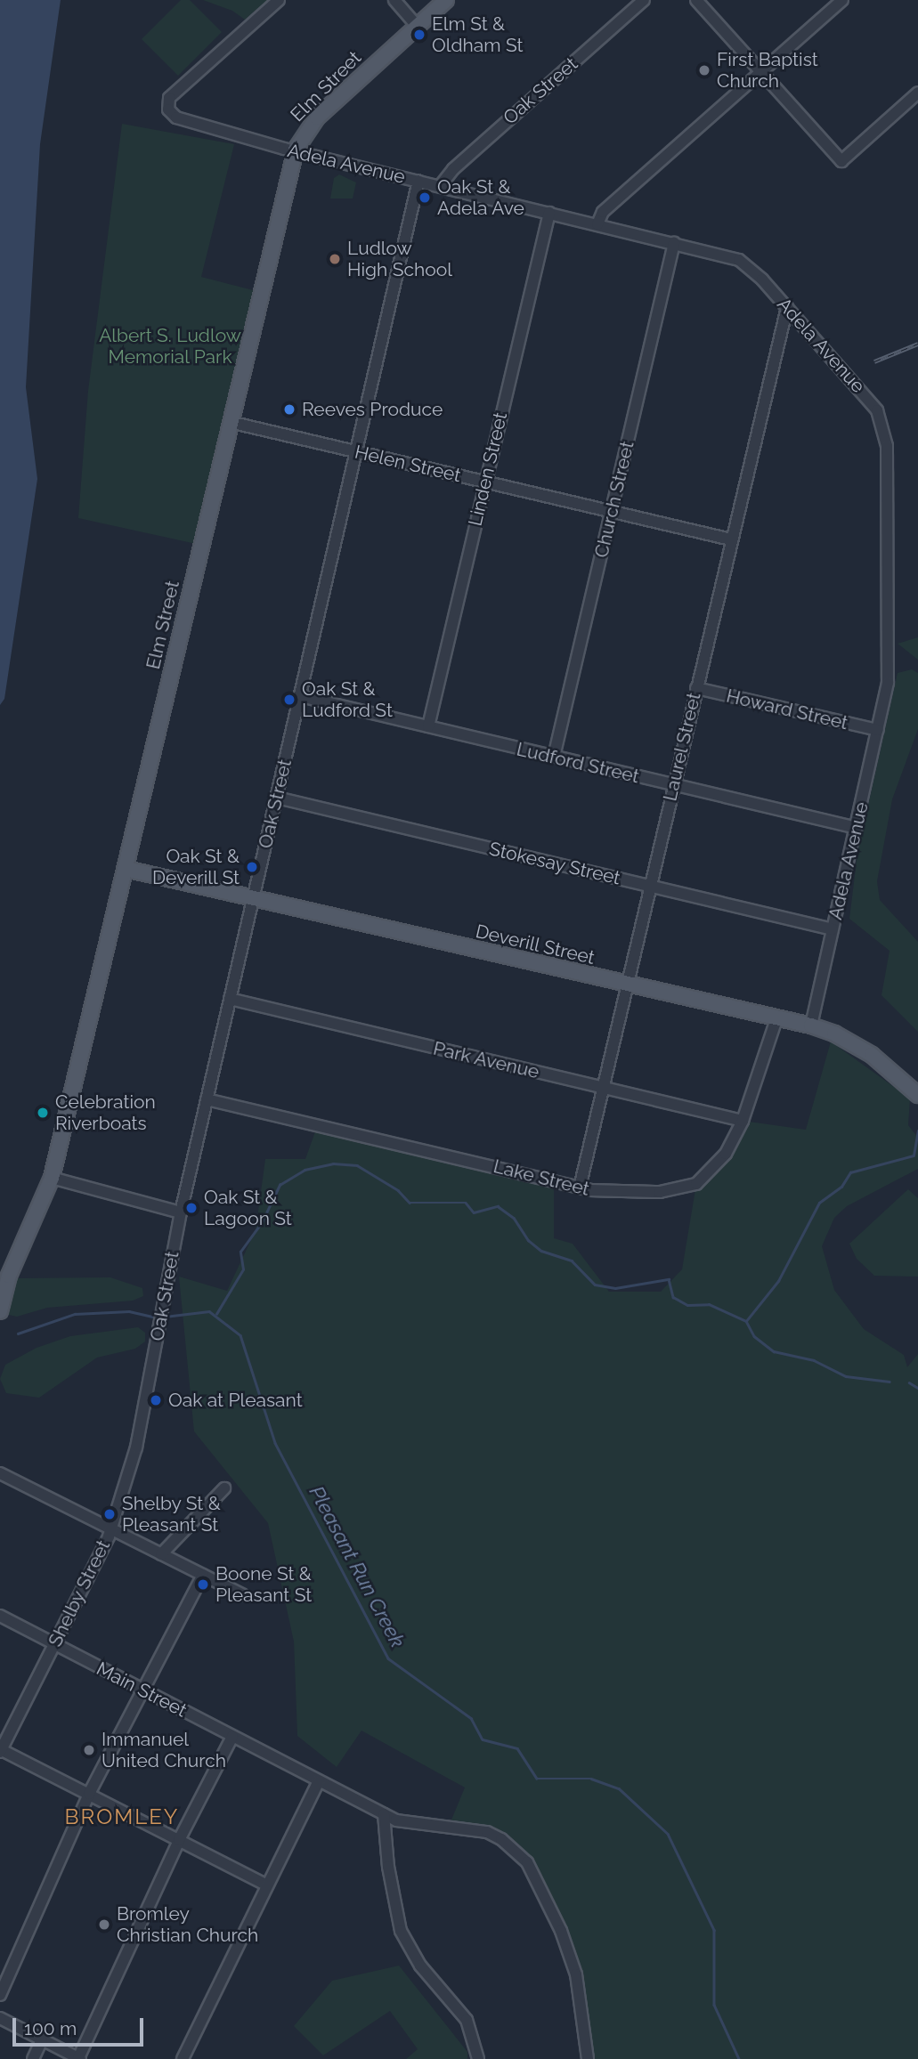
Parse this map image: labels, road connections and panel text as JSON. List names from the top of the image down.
{
  "streets": {
    "main road": ["Elm Street", "Deverill Street"],
    "street": [
      "Oak Street",
      "Adela Avenue",
      "Helen Street",
      "Linden Street",
      "Church Street",
      "Howard Street",
      "Laurel Street",
      "Ludford Street",
      "Stokesay Street",
      "Park Avenue",
      "Lake Street",
      "Shelby Street",
      "Main Street"
    ]
  },
  "crossings": [
    ["Elm Street", "Adela Avenue"],
    ["Elm Street", "Helen Street"],
    ["Elm Street", "Deverill Street"],
    ["Oak Street", "Adela Avenue"],
    ["Oak Street", "Helen Street"],
    ["Oak Street", "Ludford Street"],
    ["Oak Street", "Stokesay Street"],
    ["Oak Street", "Deverill Street"],
    ["Oak Street", "Park Avenue"],
    ["Oak Street", "Lake Street"],
    ["Oak Street", "Shelby Street"],
    ["Adela Avenue", "Linden Street"],
    ["Adela Avenue", "Church Street"],
    ["Adela Avenue", "Howard Street"],
    ["Adela Avenue", "Laurel Street"],
    ["Adela Avenue", "Ludford Street"],
    ["Adela Avenue", "Stokesay Street"],
    ["Adela Avenue", "Deverill Street"],
    ["Helen Street", "Linden Street"],
    ["Helen Street", "Church Street"],
    ["Helen Street", "Laurel Street"],
    ["Linden Street", "Ludford Street"],
    ["Church Street", "Ludford Street"],
    ["Howard Street", "Laurel Street"],
    ["Laurel Street", "Ludford Street"],
    ["Laurel Street", "Stokesay Street"],
    ["Laurel Street", "Deverill Street"],
    ["Laurel Street", "Park Avenue"],
    ["Laurel Street", "Lake Street"],
    ["Deverill Street", "Lake Street"],
    ["Park Avenue", "Lake Street"],
    ["Shelby Street", "Main Street"]
  ],
  "districts": ["BROMLEY"],
  "water": ["Pleasant Run Creek"],
  "parks": ["Albert S. Ludlow Memorial Park"],
  "places": [
    "Elm St & Oldham St",
    "First Baptist Church",
    "Oak St & Adela Ave",
    "Ludlow High School",
    "Reeves Produce",
    "Oak St & Ludford St",
    "Oak St & Deverill St",
    "Celebration Riverboats",
    "Oak St & Lagoon St",
    "Oak at Pleasant",
    "Shelby St & Pleasant St",
    "Boone St & Pleasant St",
    "Immanuel United Church",
    "Bromley Christian Church"
  ],
  "scale_bar": "100 m"
}
